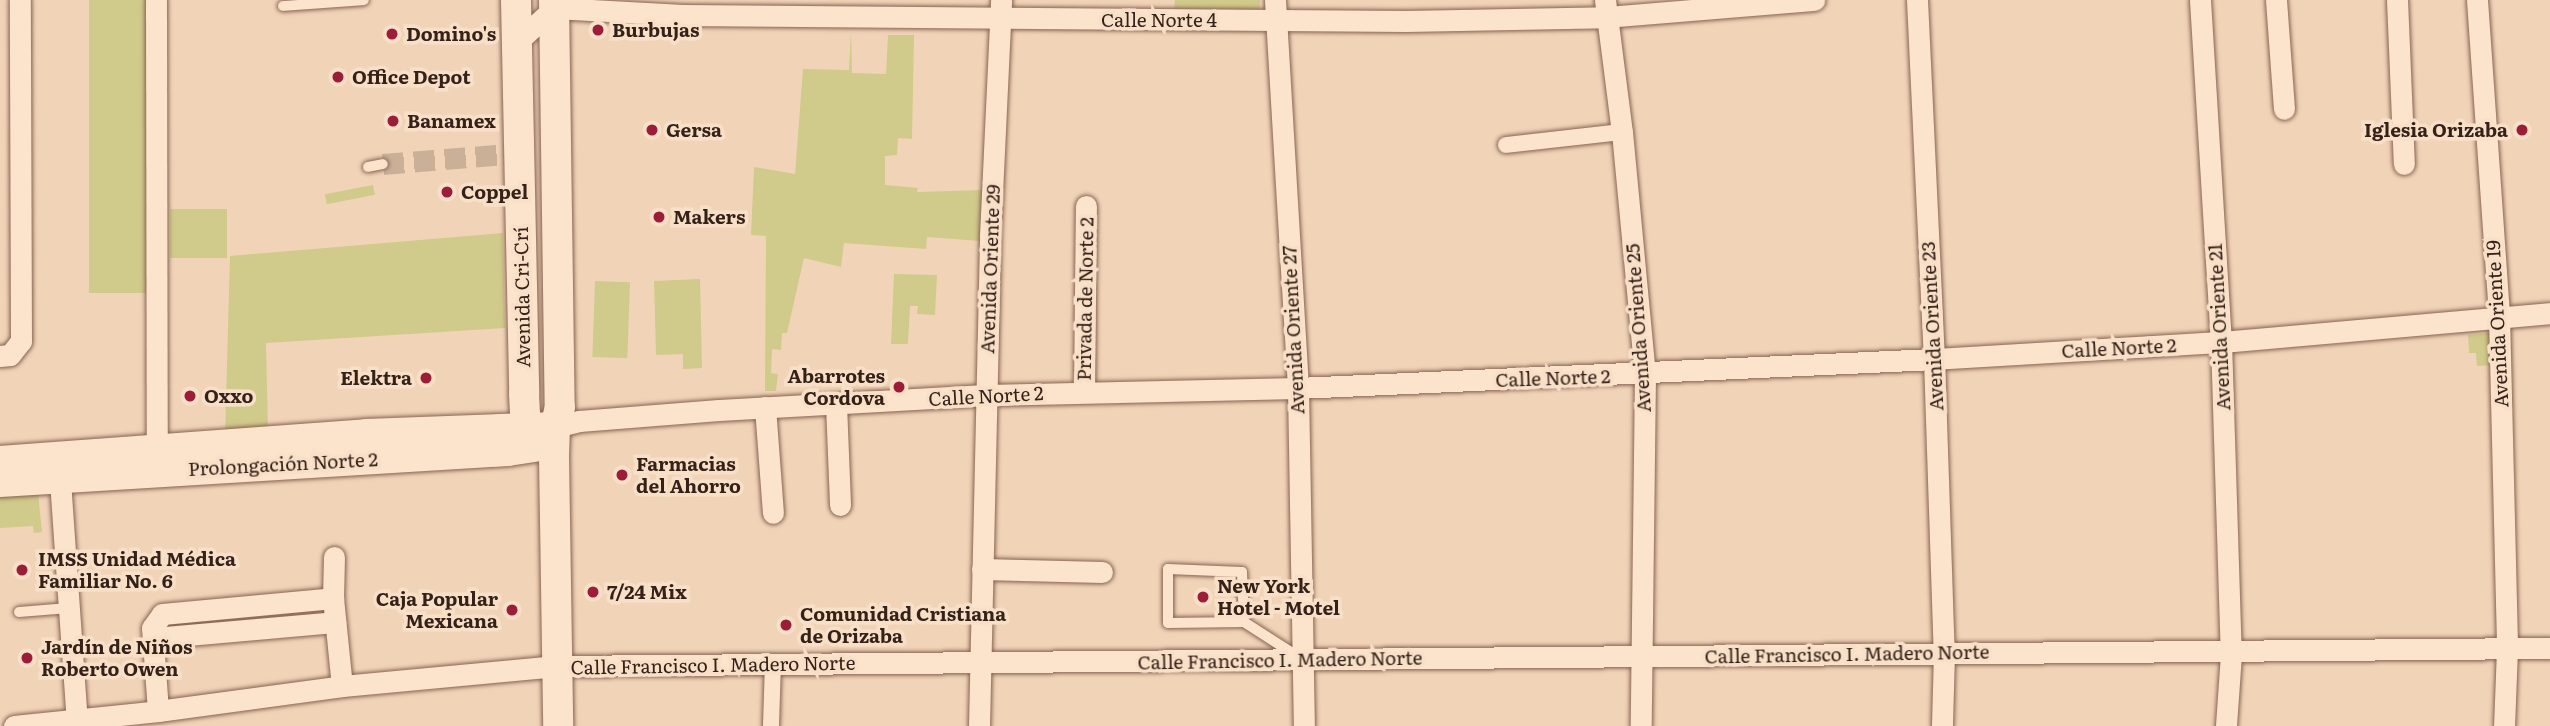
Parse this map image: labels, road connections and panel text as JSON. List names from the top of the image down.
{
  "streets": {
    "main road": ["Avenida Cri-Crí", "Prolongación Norte 2"],
    "street": [
      "Calle Norte 4",
      "Avenida Oriente 29",
      "Privada de Norte 2",
      "Avenida Oriente 19",
      "Avenida Oriente 23",
      "Avenida Oriente 21",
      "Avenida Oriente 25",
      "Avenida Oriente 27",
      "Calle Norte 2",
      "Calle Francisco I. Madero Norte"
    ]
  },
  "crossings": [
    ["Calle Norte 4", "Avenida Oriente 29"],
    ["Calle Norte 4", "Avenida Cri-Crí"],
    ["Calle Norte 4", "Avenida Oriente 25"],
    ["Calle Norte 4", "Avenida Oriente 27"],
    ["Avenida Oriente 29", "Calle Norte 2"],
    ["Avenida Oriente 29", "Calle Francisco I. Madero Norte"],
    ["Avenida Cri-Crí", "Calle Norte 2"],
    ["Avenida Cri-Crí", "Prolongación Norte 2"],
    ["Avenida Cri-Crí", "Calle Francisco I. Madero Norte"],
    ["Privada de Norte 2", "Calle Norte 2"],
    ["Avenida Oriente 19", "Calle Norte 2"],
    ["Avenida Oriente 19", "Calle Francisco I. Madero Norte"],
    ["Avenida Oriente 23", "Calle Norte 2"],
    ["Avenida Oriente 23", "Calle Francisco I. Madero Norte"],
    ["Avenida Oriente 21", "Calle Norte 2"],
    ["Avenida Oriente 21", "Calle Francisco I. Madero Norte"],
    ["Avenida Oriente 25", "Calle Norte 2"],
    ["Avenida Oriente 25", "Calle Francisco I. Madero Norte"],
    ["Avenida Oriente 27", "Calle Norte 2"],
    ["Avenida Oriente 27", "Calle Francisco I. Madero Norte"],
    ["Calle Norte 2", "Prolongación Norte 2"]
  ],
  "places": [
    "Burbujas",
    "Domino's",
    "Office Depot",
    "Banamex",
    "Gersa",
    "Iglesia Orizaba",
    "Coppel",
    "Makers",
    "Elektra",
    "Abarrotes Cordova",
    "Oxxo",
    "Farmacias del Ahorro",
    "IMSS Unidad Médica Familiar No. 6",
    "7/24 Mix",
    "New York Hotel - Motel",
    "Caja Popular Mexicana",
    "Comunidad Cristiana de Orizaba",
    "Jardín de Niños Roberto Owen"
  ]
}
